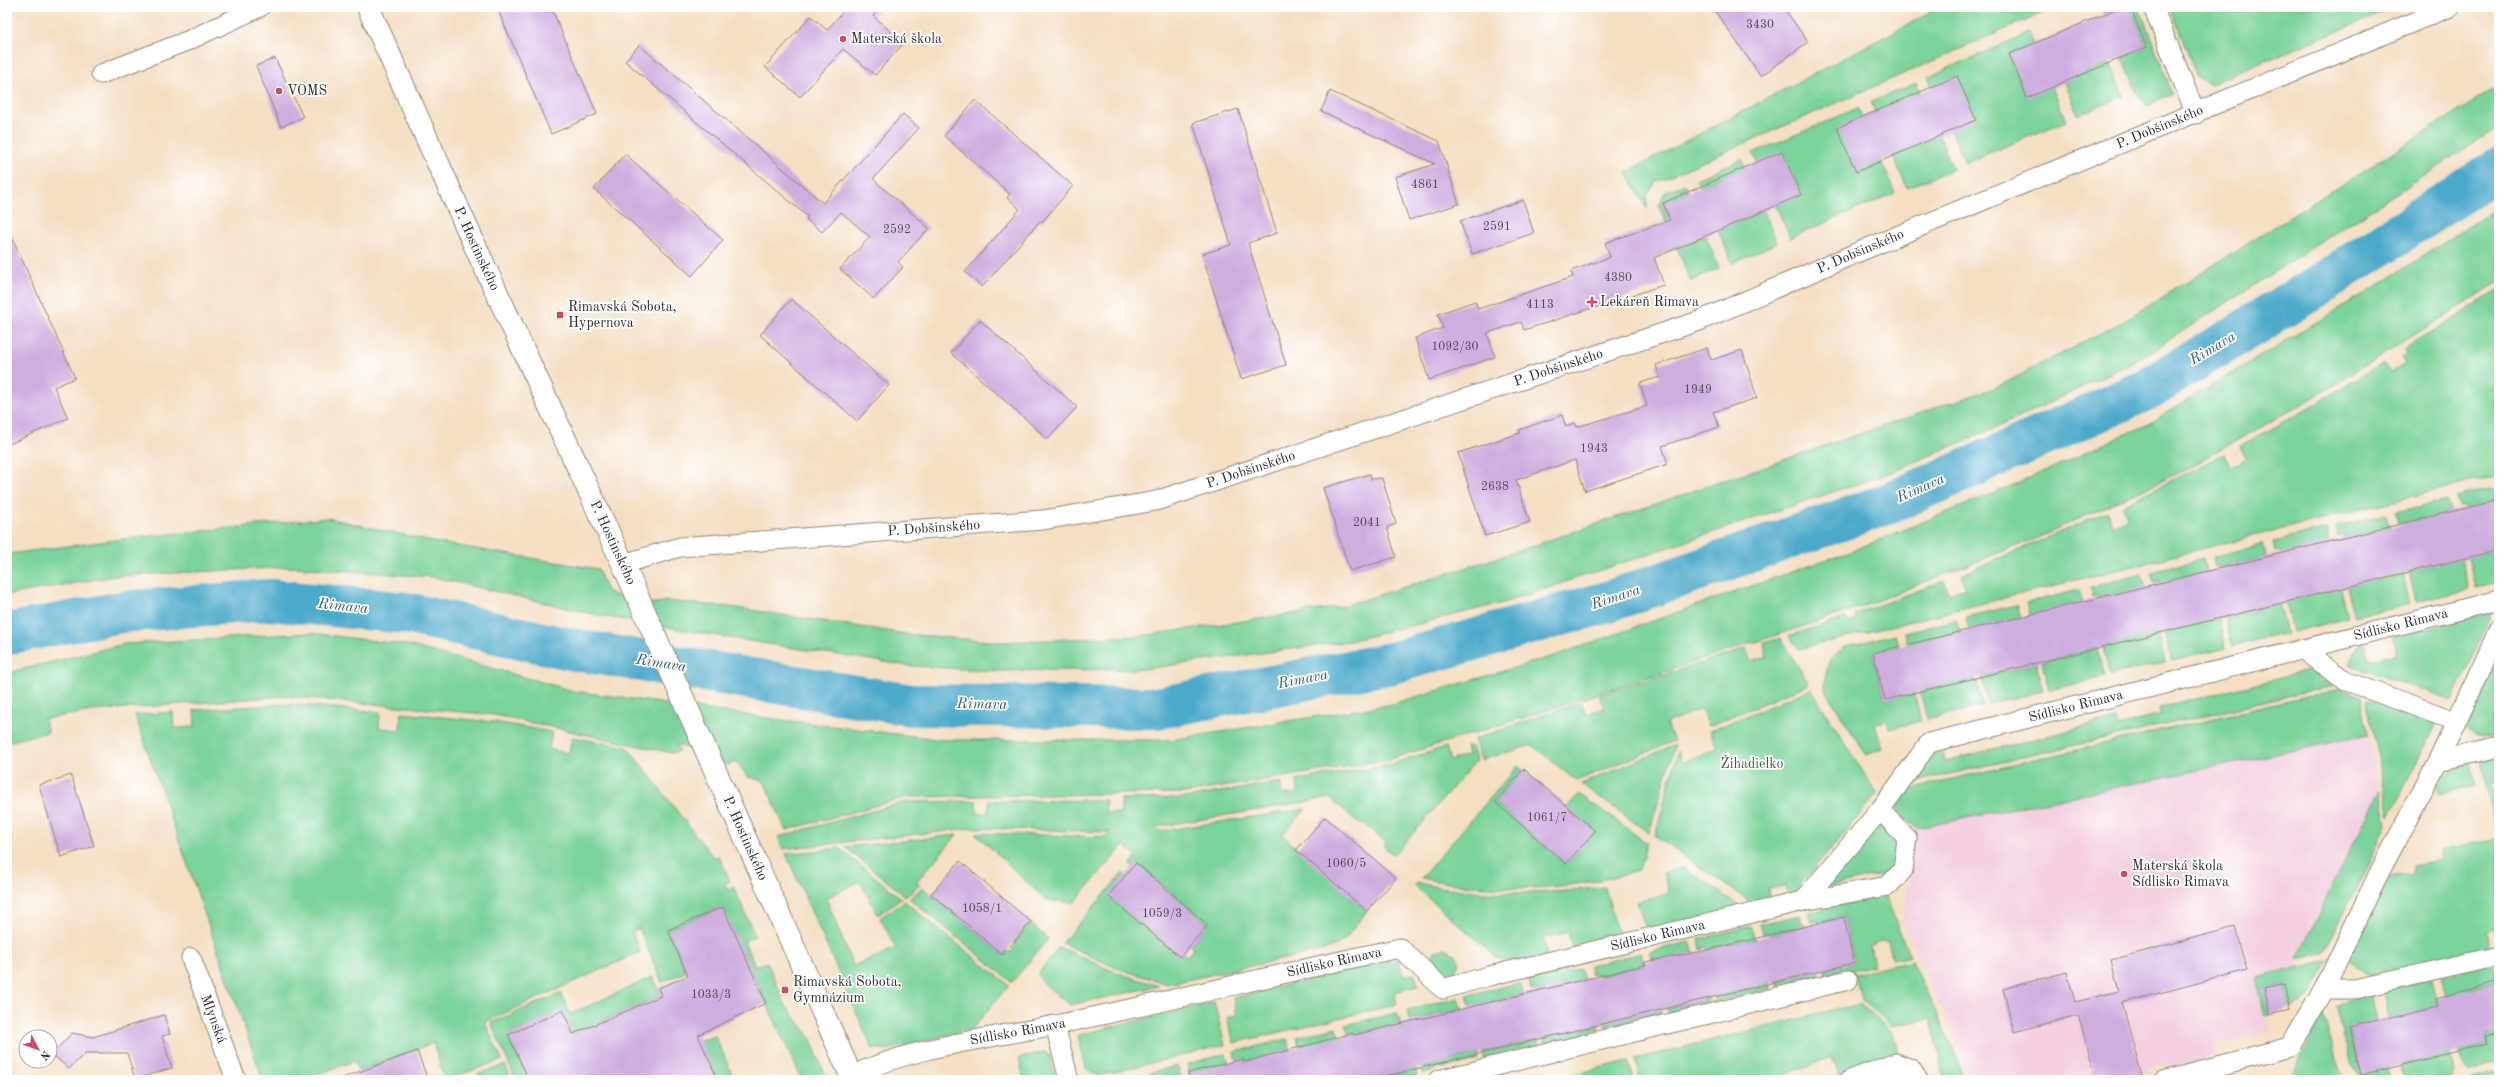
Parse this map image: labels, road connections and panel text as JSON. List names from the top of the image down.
{
  "streets": {
    "street": [
      "P. Dobšinského",
      "P. Hostinského",
      "Sídlisko Rimava",
      "Mlynská"
    ]
  },
  "crossings": [
    ["P. Dobšinského", "P. Hostinského"],
    ["P. Hostinského", "Sídlisko Rimava"]
  ],
  "water": ["Rimava"],
  "parks": ["Žihadielko"],
  "places": {
    "other": ["Materská škola", "VOMS", "Materská škola Sídlisko Rimava"],
    "health": ["Lekáreň Rimava"],
    "transit": ["Rimavská Sobota, Hypernova", "Rimavská Sobota, Gymnázium"]
  },
  "house_numbers": [
    "3430",
    "4861",
    "2591",
    "2592",
    "4380",
    "4113",
    "1092/30",
    "1949",
    "1943",
    "2638",
    "2041",
    "1061/7",
    "1060/5",
    "1058/1",
    "1059/3",
    "1033/3"
  ],
  "north": "bottom right"
}
